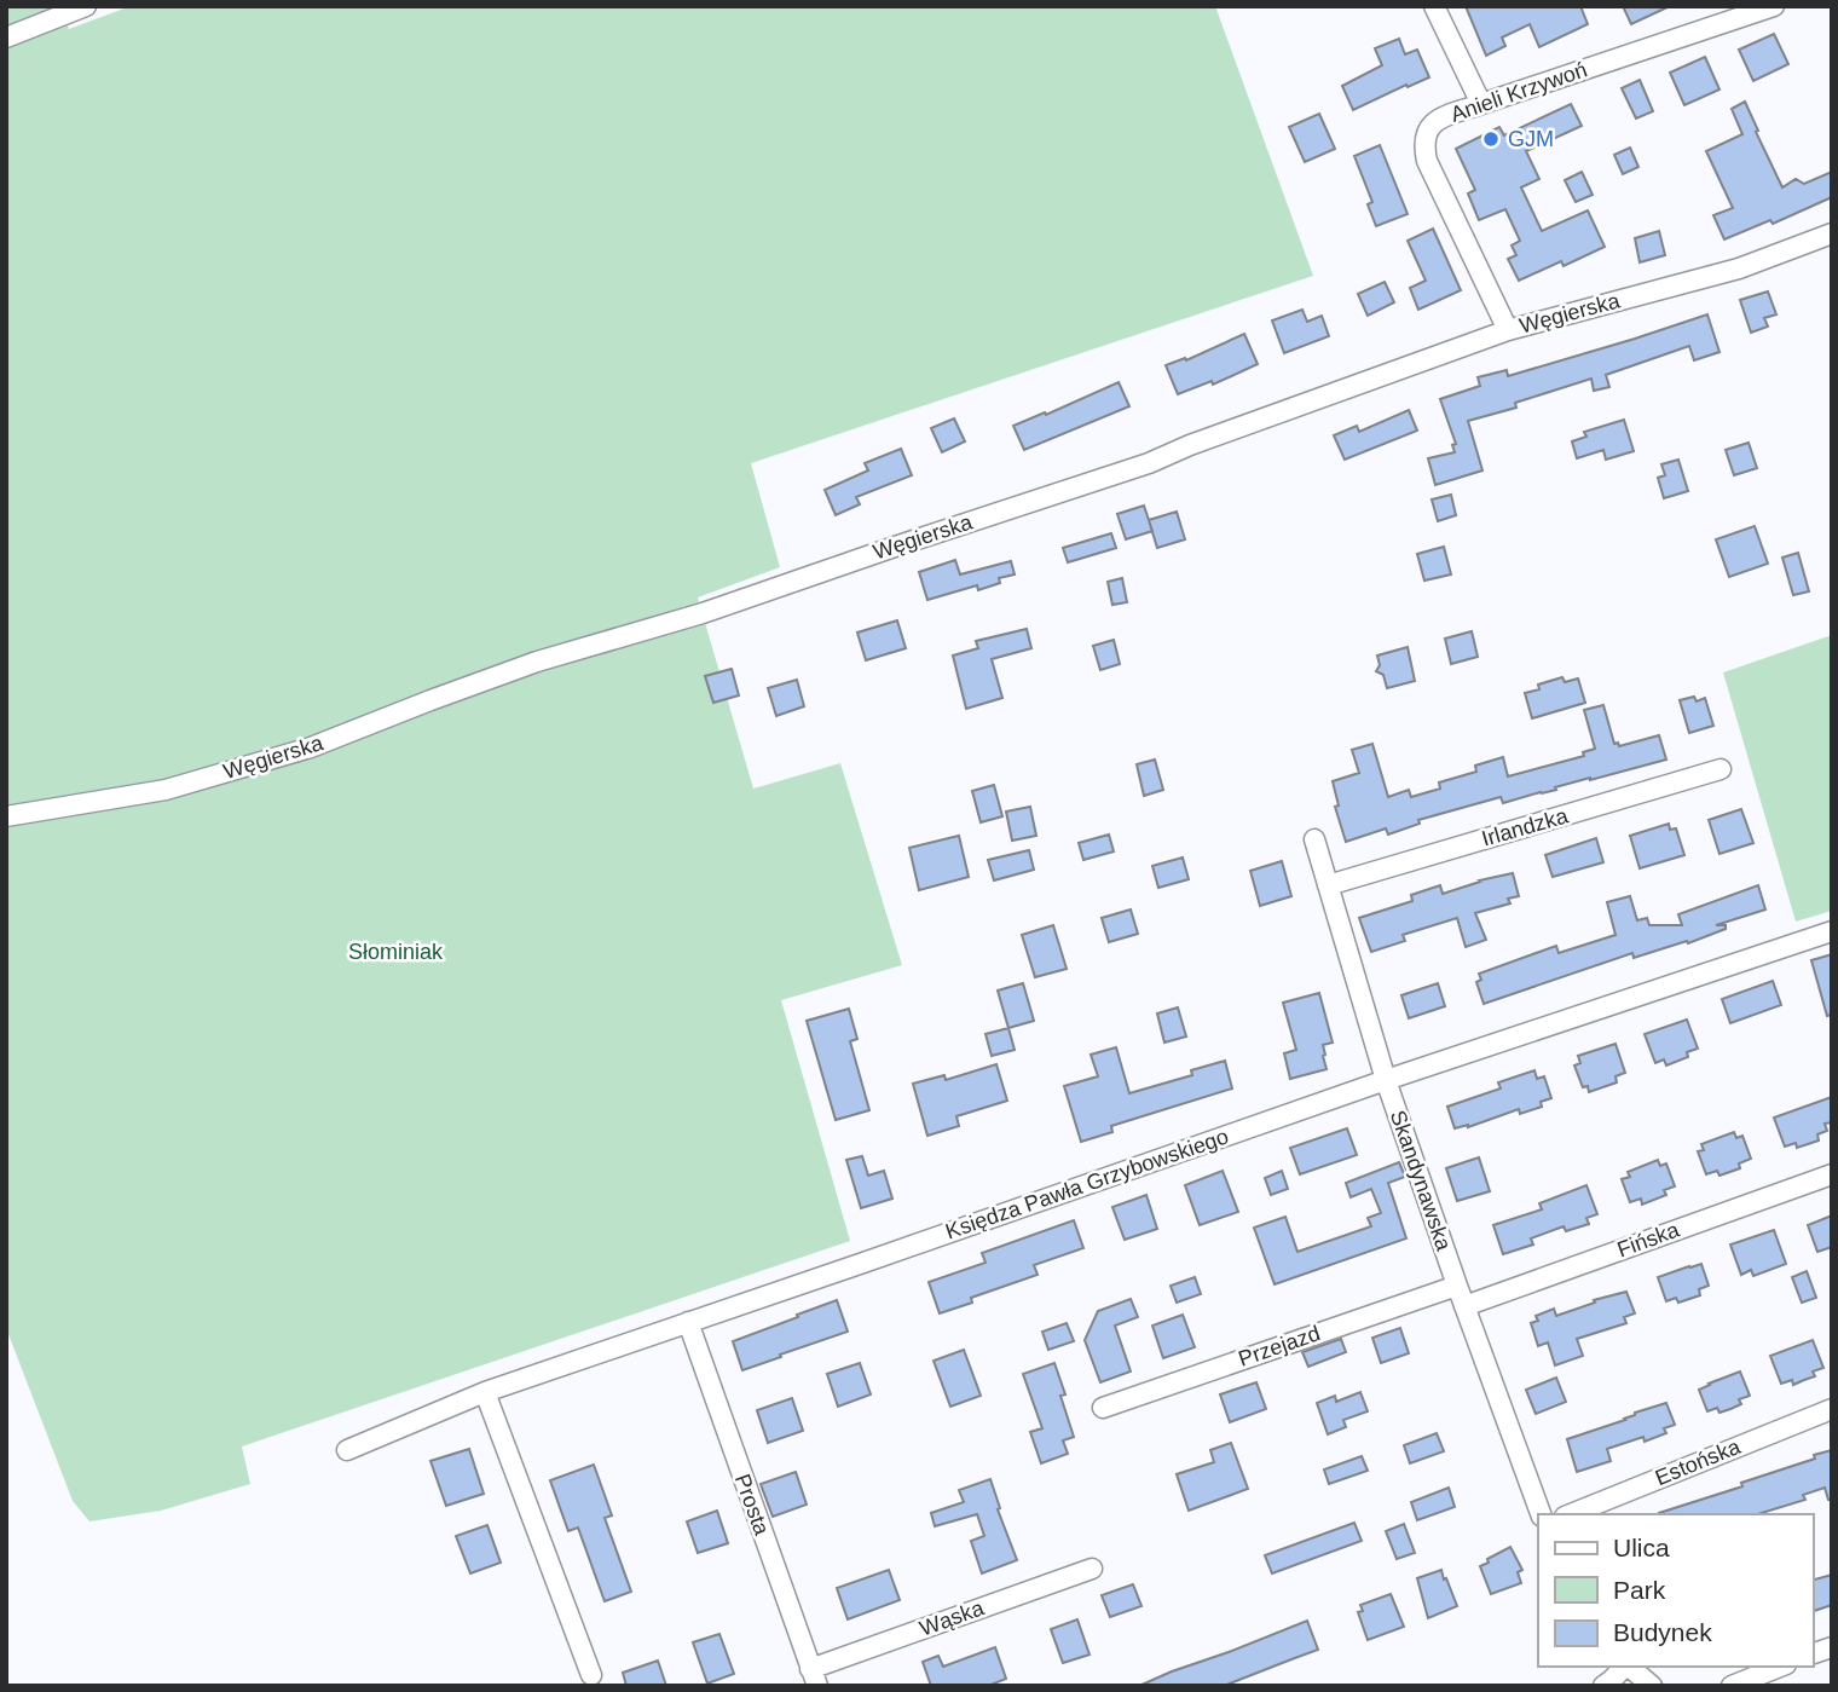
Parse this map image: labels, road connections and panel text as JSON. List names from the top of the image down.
{
  "streets": {
    "street": [
      "Anieli Krzywoń",
      "Węgierska",
      "Irlandzka",
      "Skandynawska",
      "Księdza Pawła Grzybowskiego",
      "Fińska",
      "Przejazd",
      "Estońska",
      "Prosta",
      "Wąska"
    ]
  },
  "crossings": [
    ["Anieli Krzywoń", "Węgierska"],
    ["Irlandzka", "Skandynawska"],
    ["Skandynawska", "Księdza Pawła Grzybowskiego"],
    ["Skandynawska", "Fińska"],
    ["Skandynawska", "Przejazd"],
    ["Księdza Pawła Grzybowskiego", "Prosta"],
    ["Prosta", "Wąska"]
  ],
  "parks": ["Słominiak"],
  "places": ["GJM"],
  "legend": ["Ulica", "Park", "Budynek"]
}
